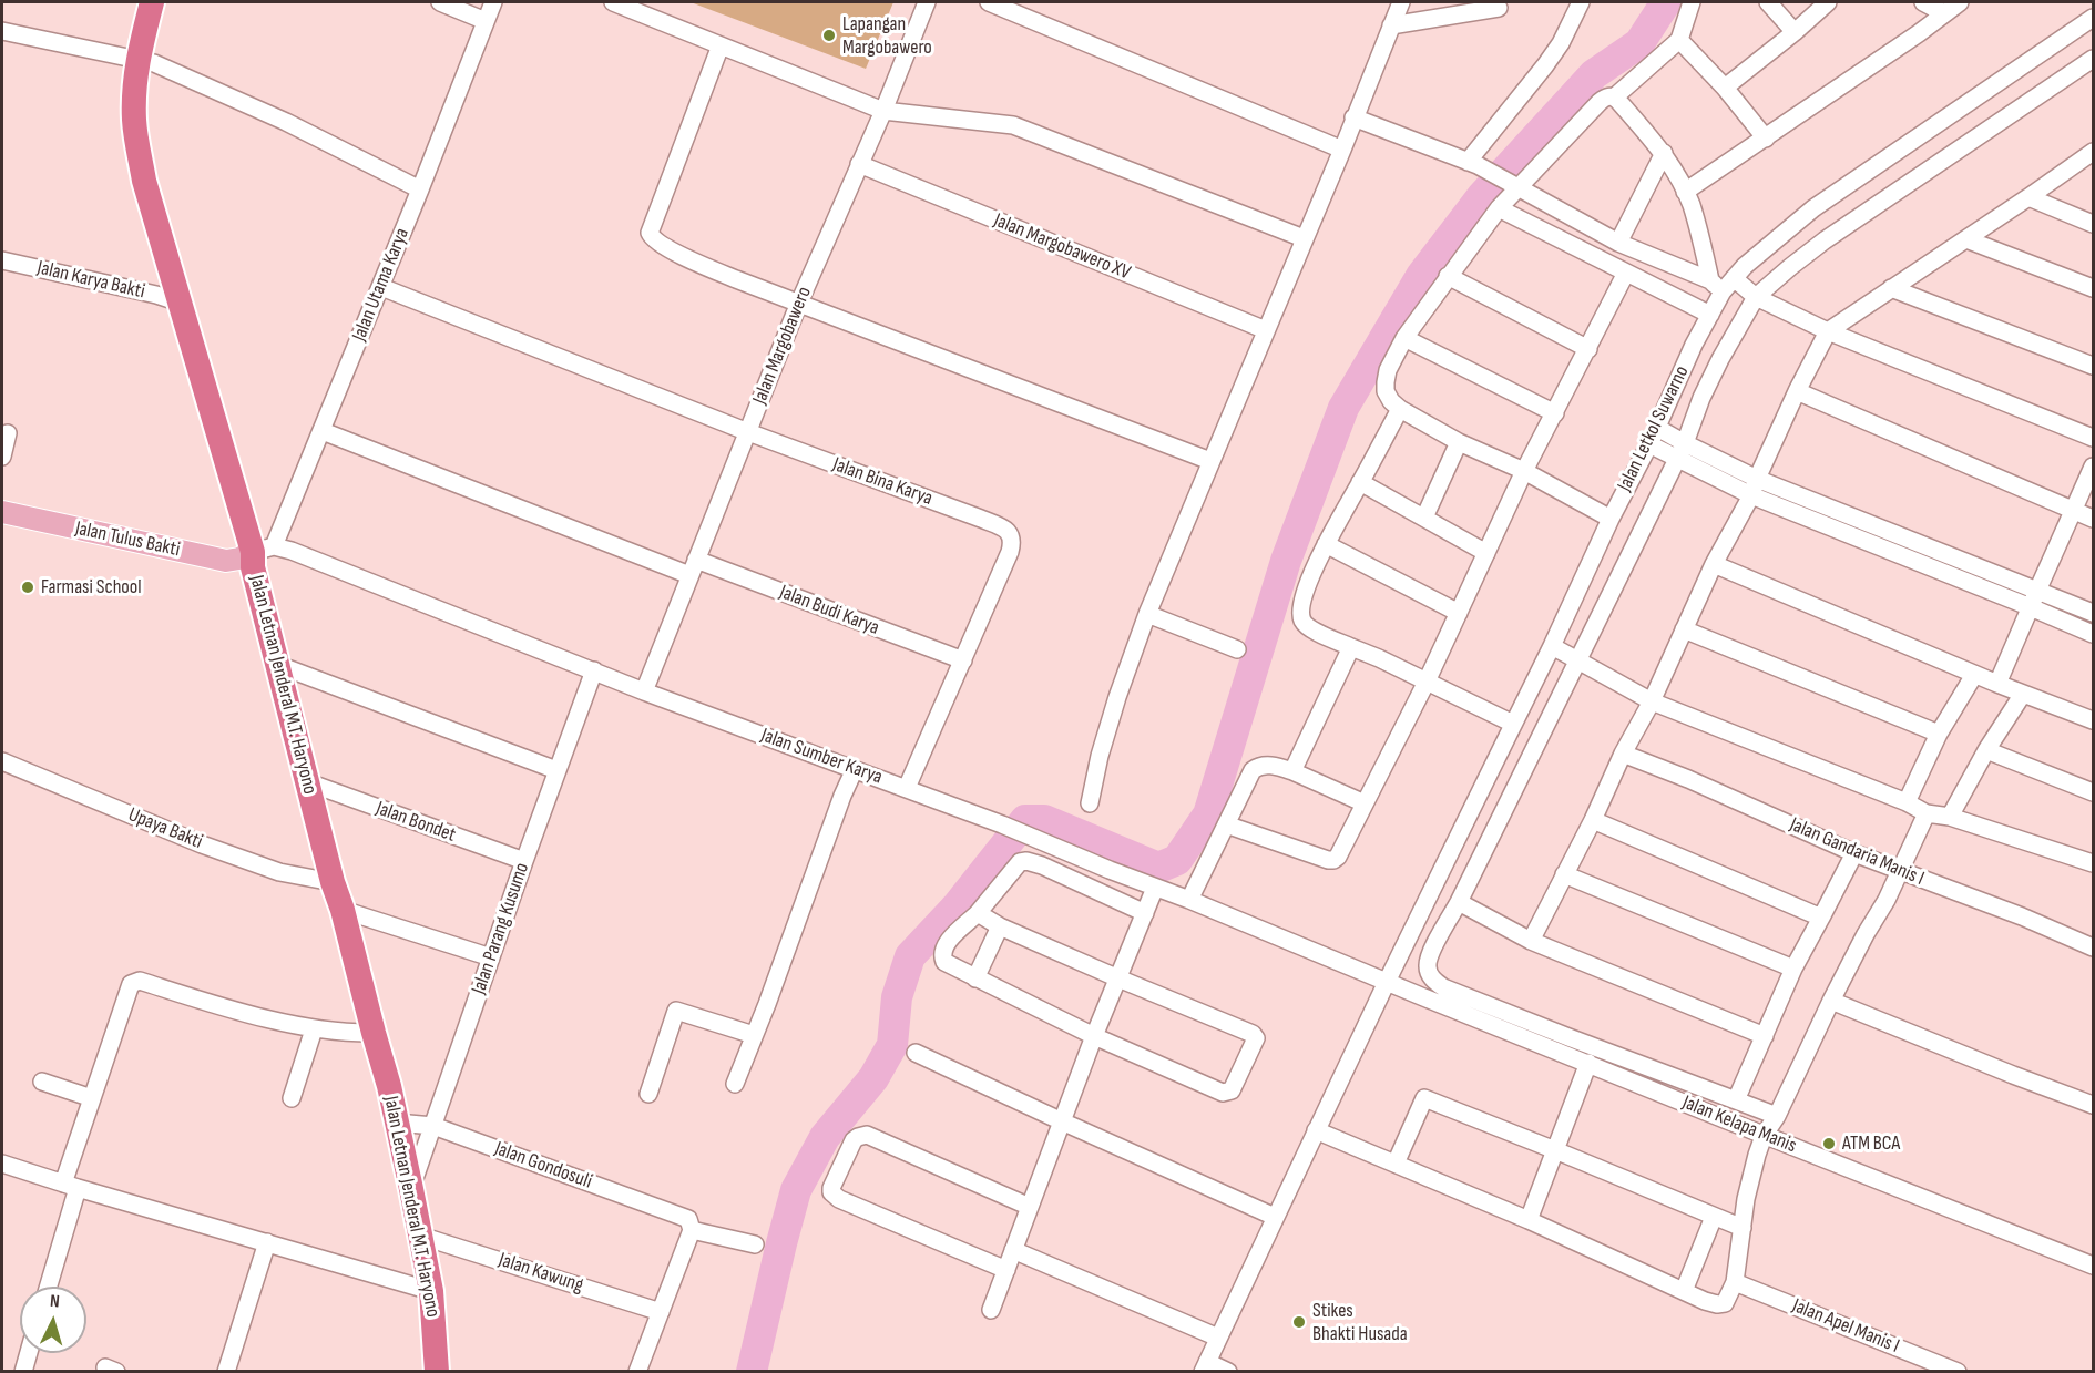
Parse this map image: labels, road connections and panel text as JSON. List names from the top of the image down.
{
  "streets": {
    "highway": ["Jalan Letnan Jenderal M.T. Haryono"],
    "main road": ["Jalan Tulus Bakti"],
    "street": [
      "Jalan Margobawero XV",
      "Jalan Karya Bakti",
      "Jalan Utama Karya",
      "Jalan Margobawero",
      "Jalan Letkol Suwarno",
      "Jalan Bina Karya",
      "Jalan Budi Karya",
      "Jalan Sumber Karya",
      "Jalan Bondet",
      "Upaya Bakti",
      "Jalan Gandaria Manis I",
      "Jalan Parang Kusumo",
      "Jalan Kelapa Manis",
      "Jalan Gondosuli",
      "Jalan Kawung",
      "Jalan Apel Manis I"
    ]
  },
  "crossings": [
    ["Jalan Margobawero XV", "Jalan Margobawero"],
    ["Jalan Karya Bakti", "Jalan Letnan Jenderal M.T. Haryono"],
    ["Jalan Utama Karya", "Jalan Bina Karya"],
    ["Jalan Utama Karya", "Jalan Tulus Bakti"],
    ["Jalan Utama Karya", "Jalan Budi Karya"],
    ["Jalan Utama Karya", "Jalan Letnan Jenderal M.T. Haryono"],
    ["Jalan Utama Karya", "Jalan Sumber Karya"],
    ["Jalan Margobawero", "Jalan Bina Karya"],
    ["Jalan Margobawero", "Jalan Budi Karya"],
    ["Jalan Margobawero", "Jalan Sumber Karya"],
    ["Jalan Letkol Suwarno", "Jalan Sumber Karya"],
    ["Jalan Letkol Suwarno", "Jalan Kelapa Manis"],
    ["Jalan Bina Karya", "Jalan Budi Karya"],
    ["Jalan Tulus Bakti", "Jalan Letnan Jenderal M.T. Haryono"],
    ["Jalan Tulus Bakti", "Jalan Sumber Karya"],
    ["Jalan Letnan Jenderal M.T. Haryono", "Jalan Sumber Karya"],
    ["Jalan Letnan Jenderal M.T. Haryono", "Jalan Bondet"],
    ["Jalan Letnan Jenderal M.T. Haryono", "Upaya Bakti"],
    ["Jalan Letnan Jenderal M.T. Haryono", "Jalan Parang Kusumo"],
    ["Jalan Letnan Jenderal M.T. Haryono", "Jalan Gondosuli"],
    ["Jalan Letnan Jenderal M.T. Haryono", "Jalan Kawung"],
    ["Jalan Sumber Karya", "Jalan Parang Kusumo"],
    ["Jalan Sumber Karya", "Jalan Kelapa Manis"],
    ["Jalan Bondet", "Jalan Parang Kusumo"],
    ["Jalan Parang Kusumo", "Jalan Gondosuli"]
  ],
  "places": [
    "Lapangan Margobawero",
    "Farmasi School",
    "ATM BCA",
    "Stikes Bhakti Husada"
  ],
  "north": "top"
}
